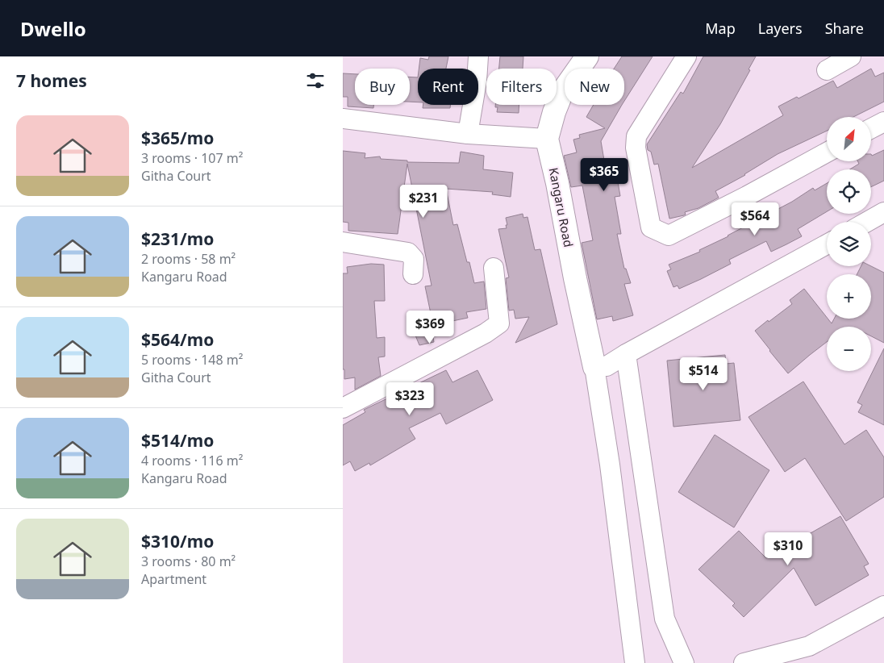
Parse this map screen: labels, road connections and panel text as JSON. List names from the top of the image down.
{
  "streets": {
    "street": ["Kangaru Road"]
  },
  "north": "top right",
  "page": {
    "header": "Dwello",
    "nav": ["Map", "Layers", "Share"],
    "heading": "7 homes",
    "chip": [
      "Buy",
      "Rent",
      "Filters",
      "New"
    ],
    "list": [
      {
        "name": "$365/mo",
        "note": "3 rooms · 107 m² · Githa Court"
      },
      {
        "name": "$231/mo",
        "note": "2 rooms · 58 m² · Kangaru Road"
      },
      {
        "name": "$564/mo",
        "note": "5 rooms · 148 m² · Githa Court"
      },
      {
        "name": "$514/mo",
        "note": "4 rooms · 116 m² · Kangaru Road"
      },
      {
        "name": "$310/mo",
        "note": "3 rooms · 80 m² · Apartment"
      }
    ],
    "map_buttons": ["+", "−"],
    "price": [
      "$365",
      "$231",
      "$564",
      "$369",
      "$514",
      "$323",
      "$310"
    ]
  }
}
